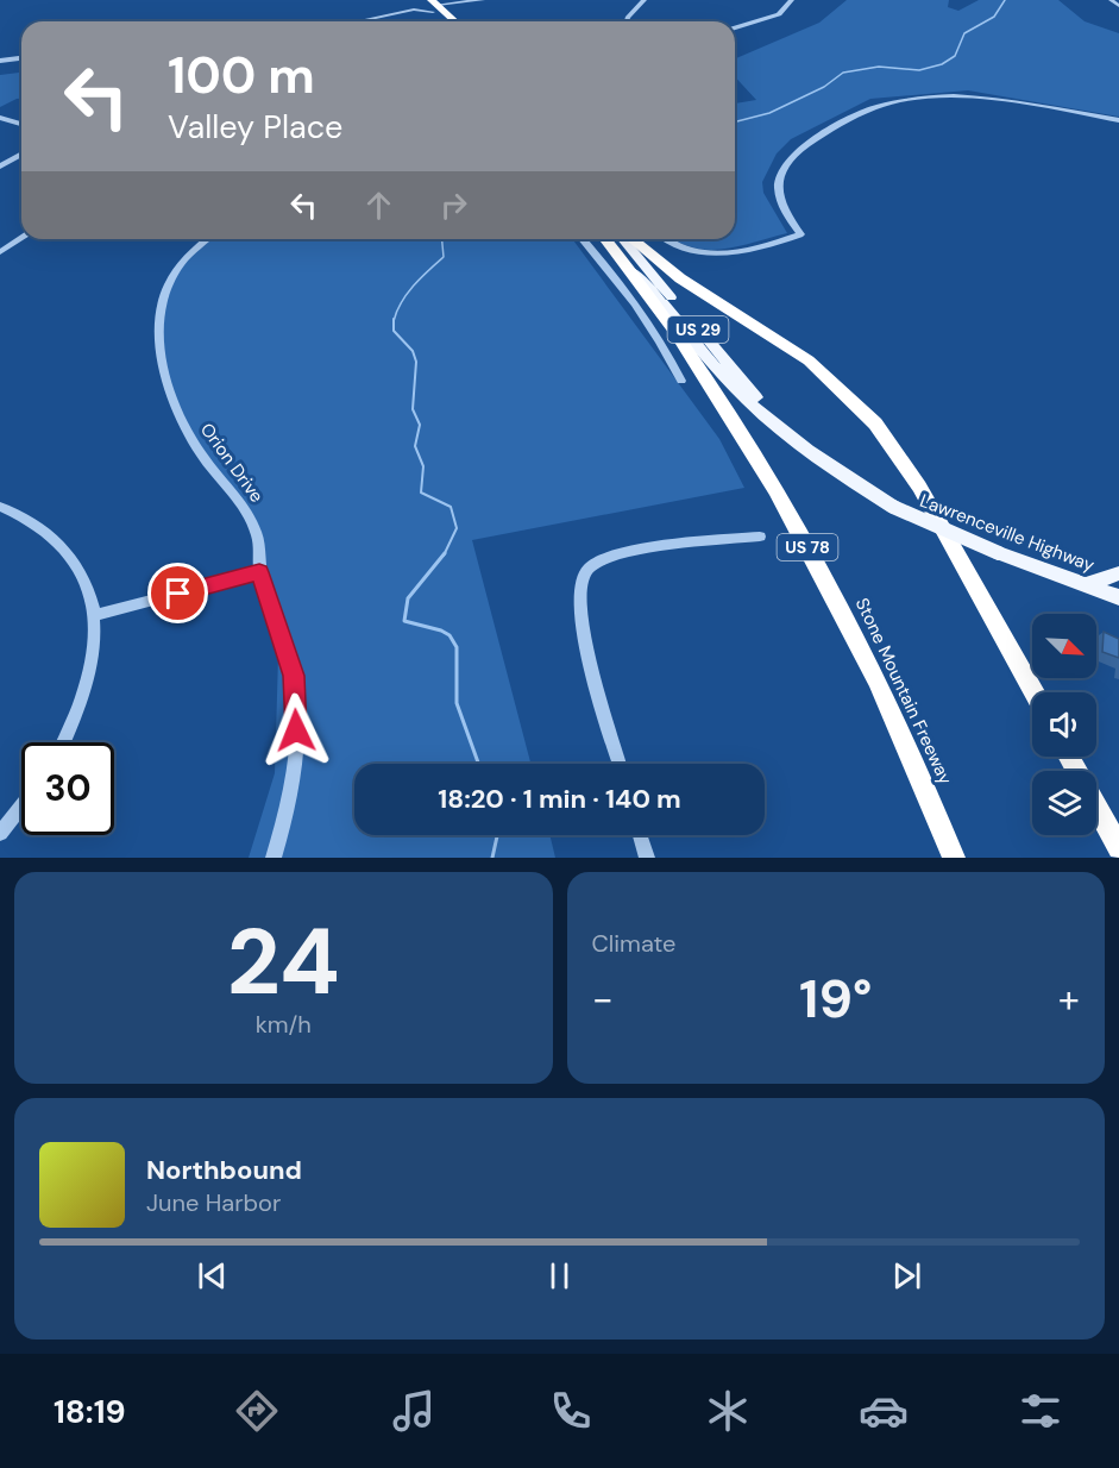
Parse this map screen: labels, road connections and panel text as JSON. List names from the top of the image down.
{
  "streets": {
    "highway": [
      "US 29",
      "Lawrenceville Highway",
      "US 78",
      "Stone Mountain Freeway"
    ],
    "street": ["Orion Drive"]
  },
  "crossings": [
    ["Lawrenceville Highway", "Stone Mountain Freeway"]
  ],
  "north": "bottom right",
  "page": {
    "turn": ["100 m", "Valley Place"],
    "limit": "30",
    "trip": "18:20 · 1 min · 140 m",
    "tile": [
      ["24", "km/h"],
      "Climate"
    ],
    "heat": ["−", "19°", "+"],
    "song": ["Northbound", "June Harbor"],
    "tabs": "18:19"
  }
}
